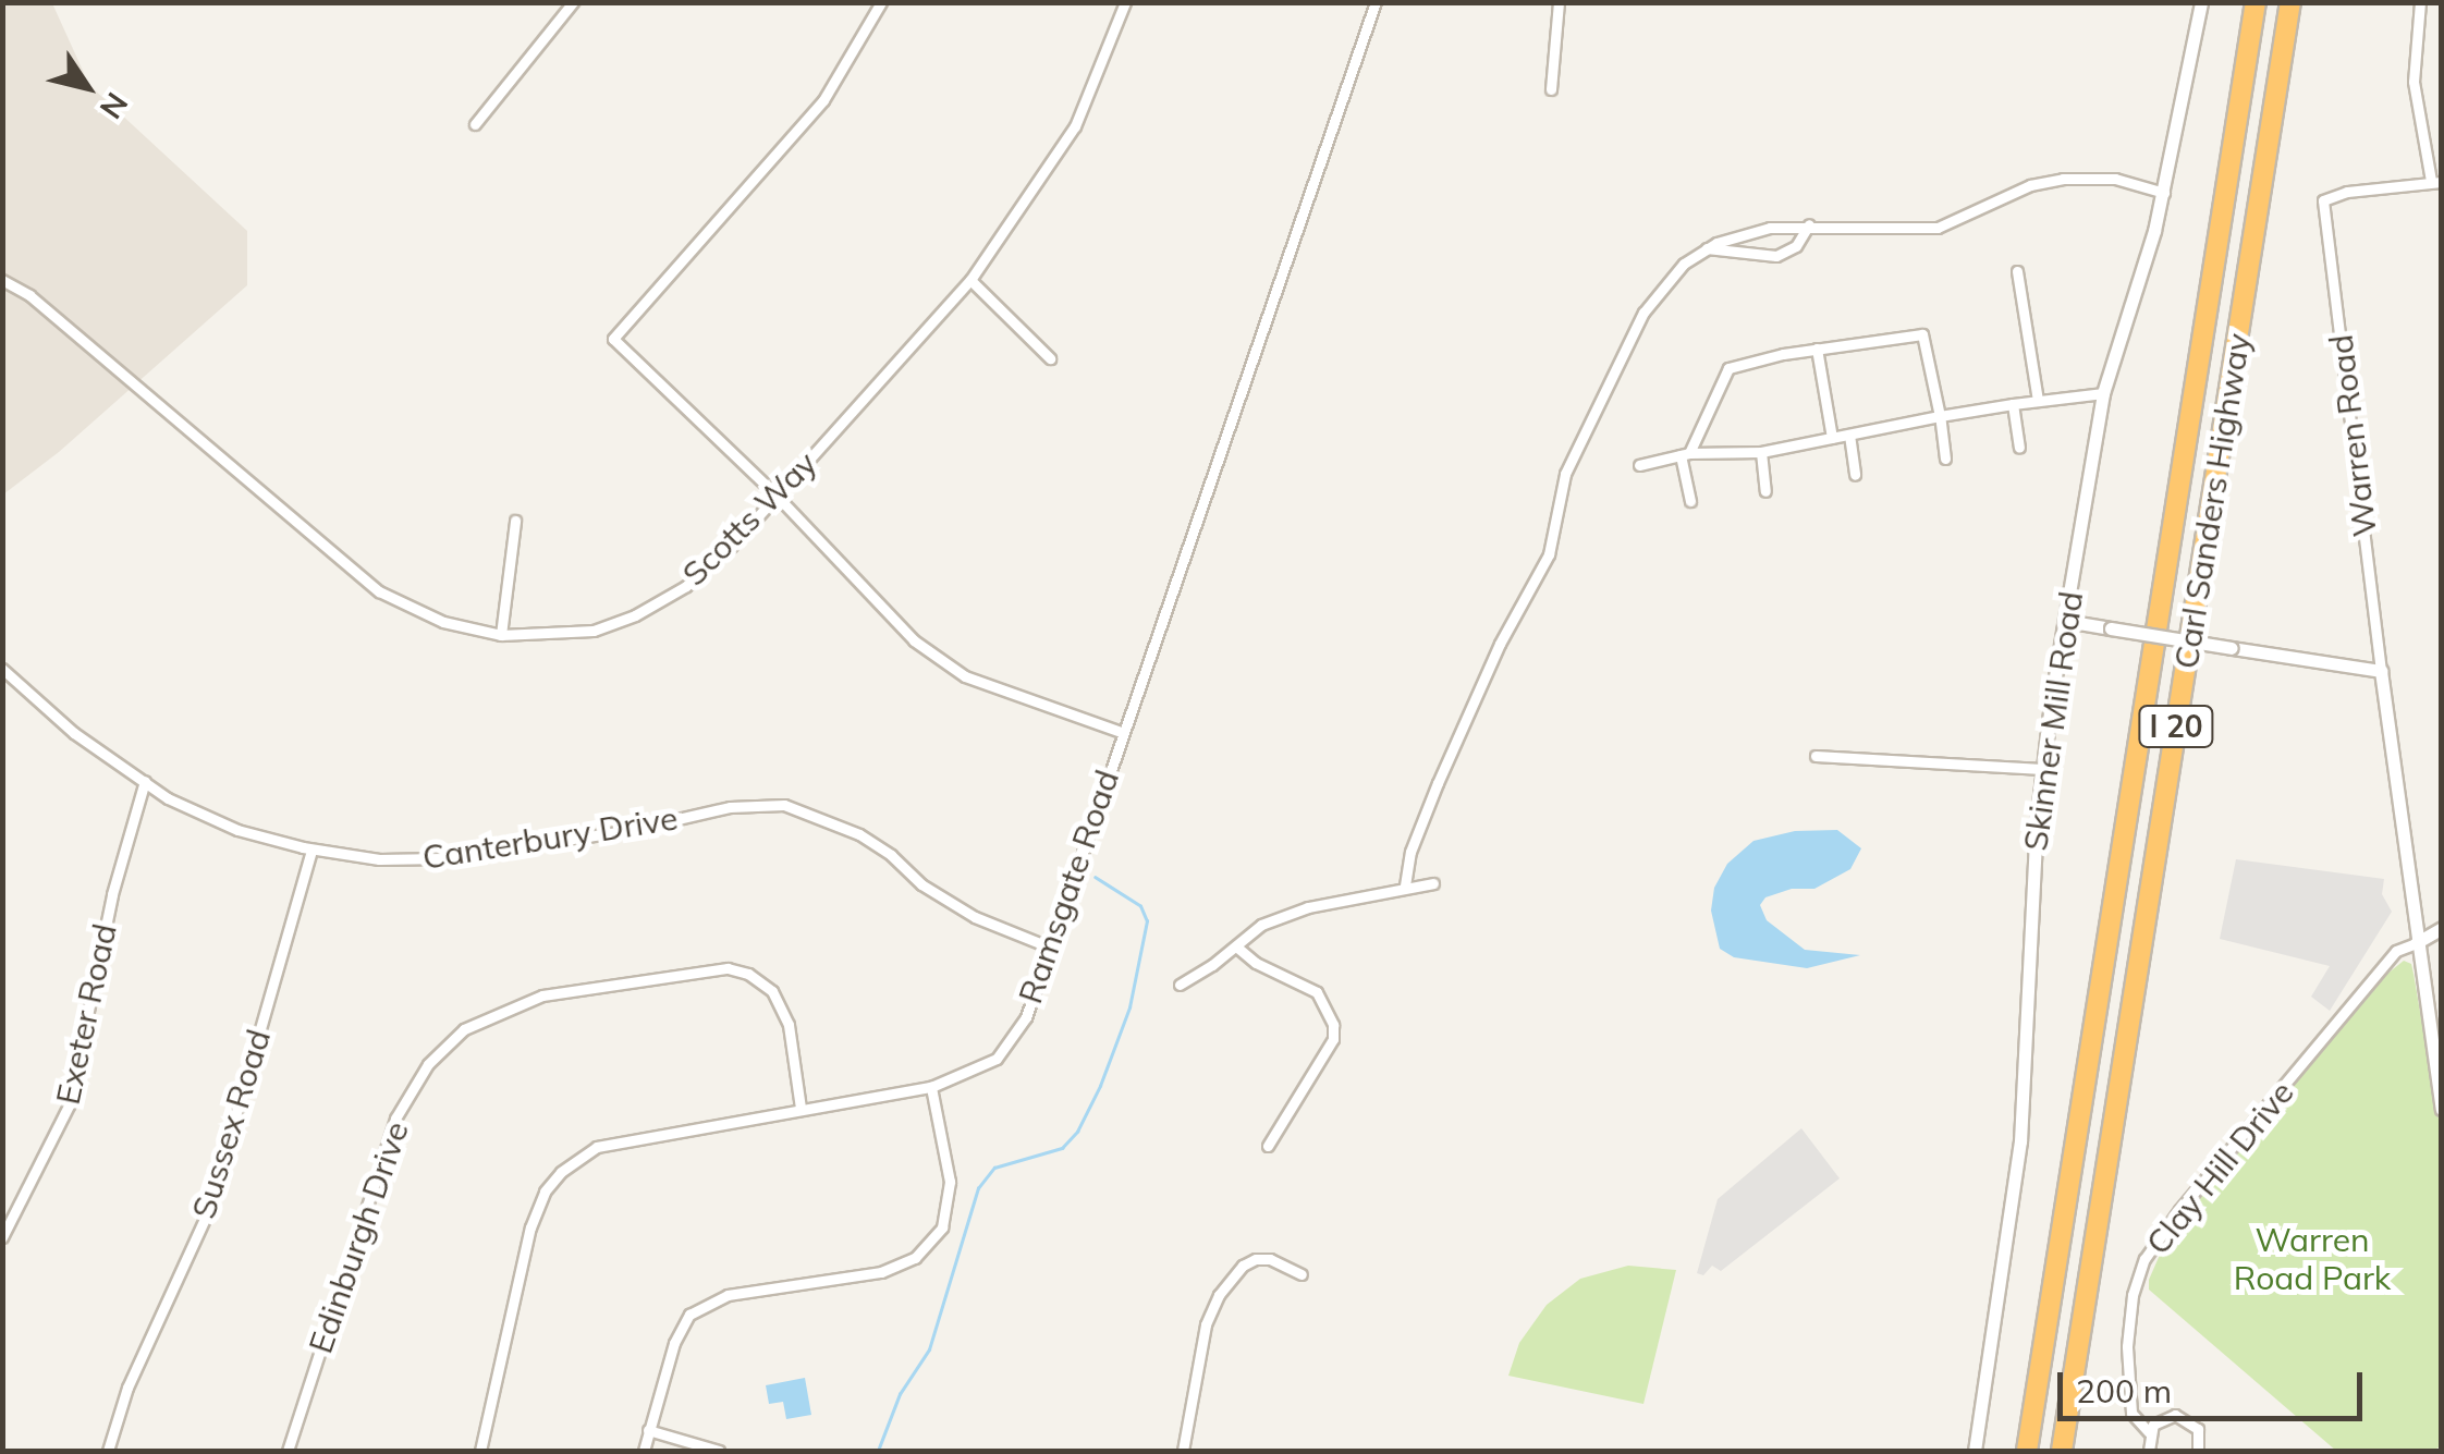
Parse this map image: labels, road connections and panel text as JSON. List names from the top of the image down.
{
  "streets": {
    "highway": ["Carl Sanders Highway", "I 20"],
    "street": [
      "Warren Road",
      "Scotts Way",
      "Skinner Mill Road",
      "Canterbury Drive",
      "Ramsgate Road",
      "Exeter Road",
      "Sussex Road",
      "Clay Hill Drive",
      "Edinburgh Drive"
    ]
  },
  "crossings": [
    ["Warren Road", "Clay Hill Drive"],
    ["Canterbury Drive", "Ramsgate Road"],
    ["Canterbury Drive", "Exeter Road"],
    ["Canterbury Drive", "Sussex Road"],
    ["Ramsgate Road", "Edinburgh Drive"]
  ],
  "parks": ["Warren Road Park"],
  "scale_bar": "200 m",
  "north": "bottom right"
}
